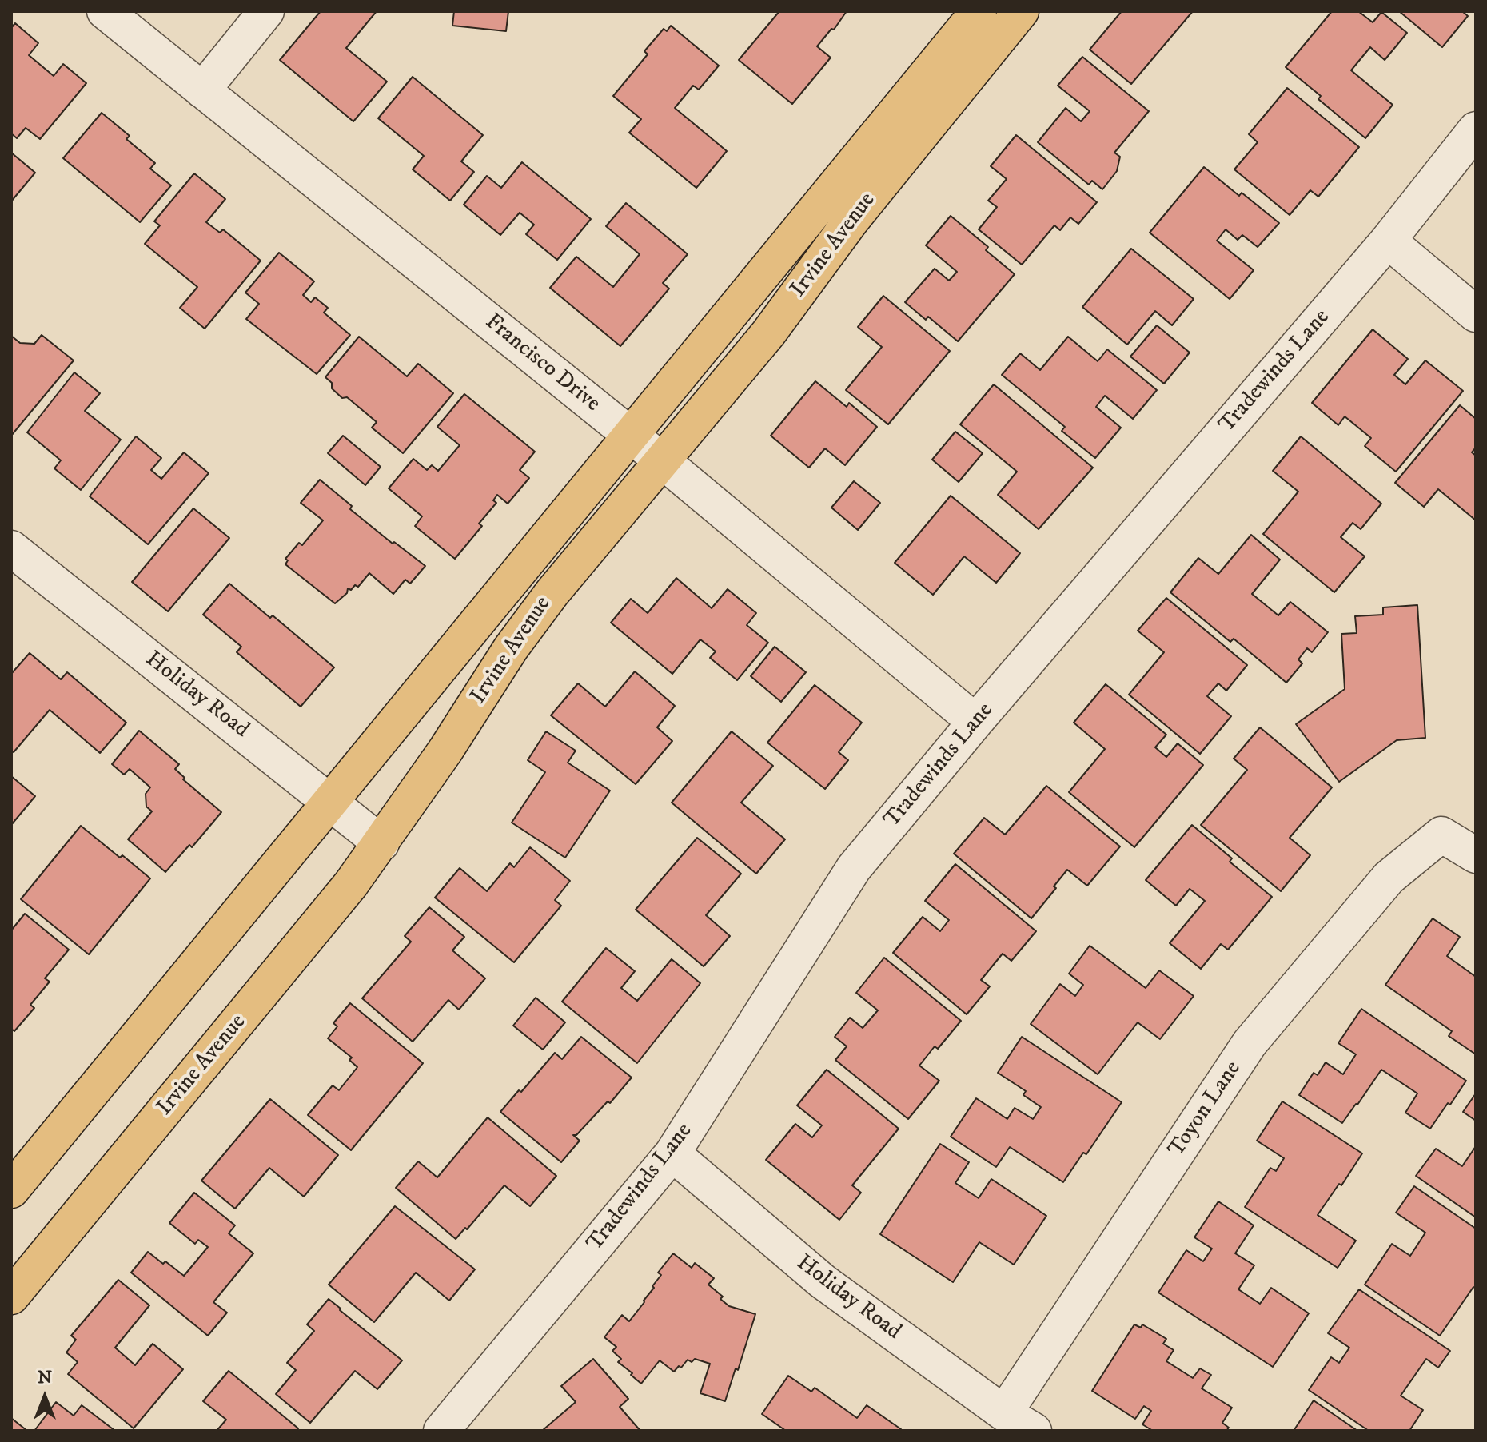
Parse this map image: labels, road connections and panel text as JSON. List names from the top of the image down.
{
  "streets": {
    "main road": ["Irvine Avenue"],
    "street": [
      "Francisco Drive",
      "Tradewinds Lane",
      "Holiday Road",
      "Toyon Lane"
    ]
  },
  "crossings": [
    ["Irvine Avenue", "Francisco Drive"],
    ["Irvine Avenue", "Holiday Road"],
    ["Francisco Drive", "Tradewinds Lane"],
    ["Tradewinds Lane", "Holiday Road"],
    ["Holiday Road", "Toyon Lane"]
  ],
  "north": "top"
}
